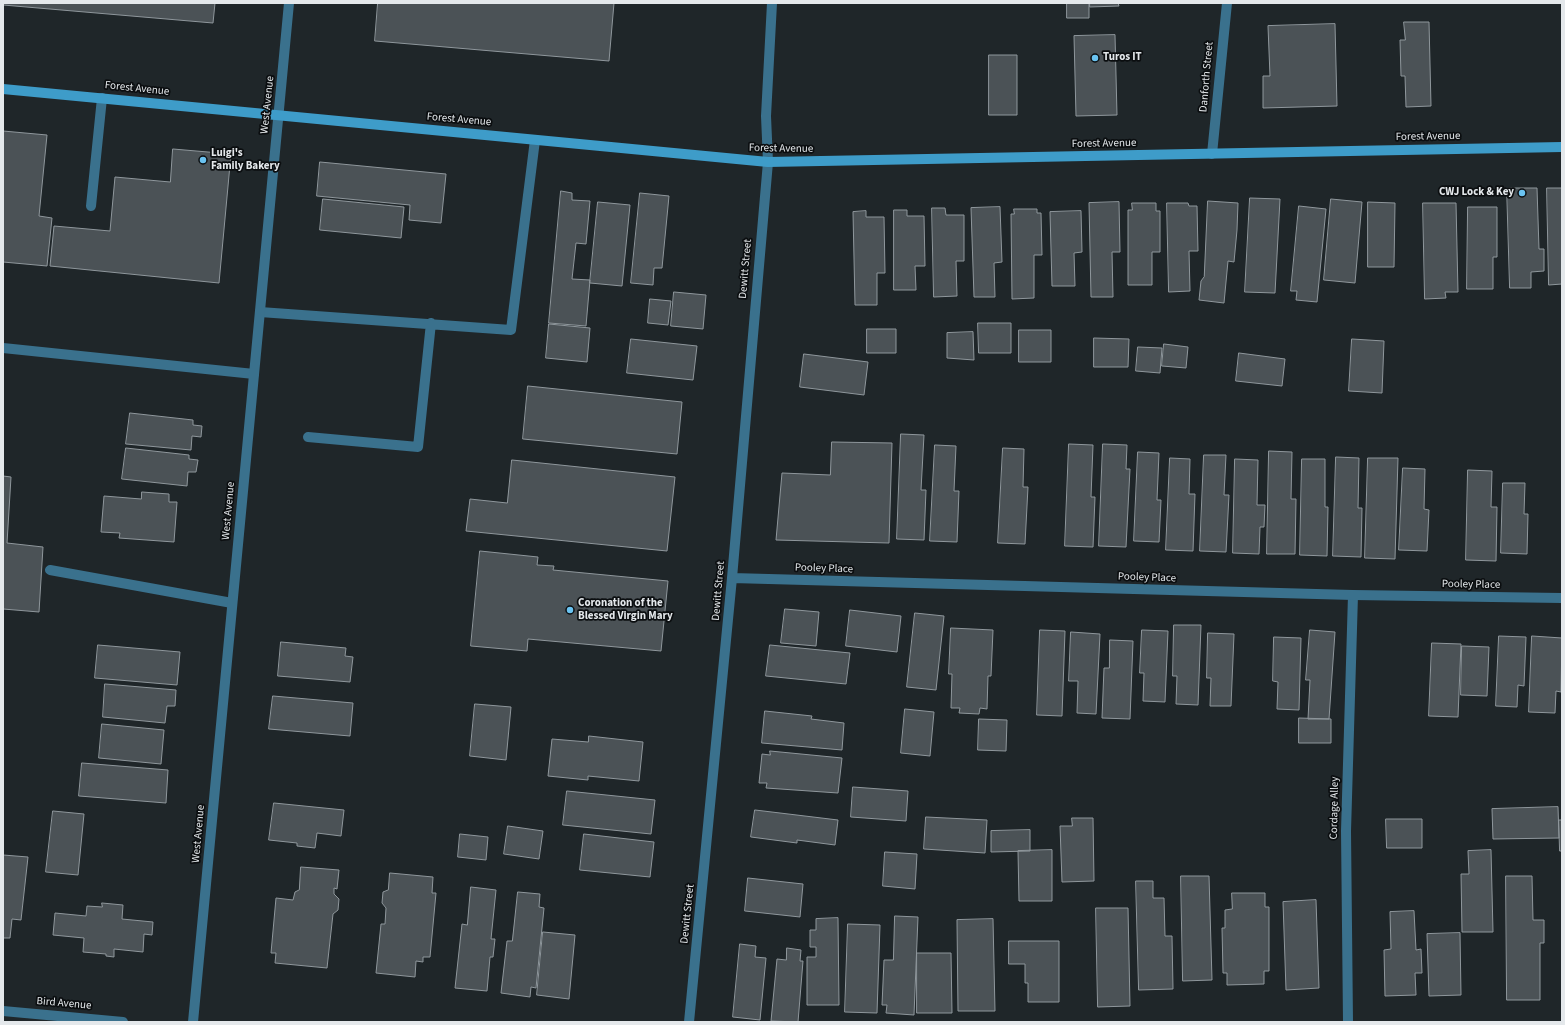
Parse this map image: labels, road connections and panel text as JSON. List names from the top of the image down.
{
  "streets": {
    "street": [
      "Danforth Street",
      "Forest Avenue",
      "West Avenue",
      "Dewitt Street",
      "Pooley Place",
      "Cordage Alley",
      "Bird Avenue"
    ]
  },
  "crossings": [
    ["Danforth Street", "Forest Avenue"],
    ["Forest Avenue", "West Avenue"],
    ["Forest Avenue", "Dewitt Street"],
    ["Dewitt Street", "Pooley Place"],
    ["Pooley Place", "Cordage Alley"]
  ],
  "places": [
    "Turos IT",
    "Luigi's Family Bakery",
    "CWJ Lock & Key",
    "Coronation of the Blessed Virgin Mary"
  ]
}
